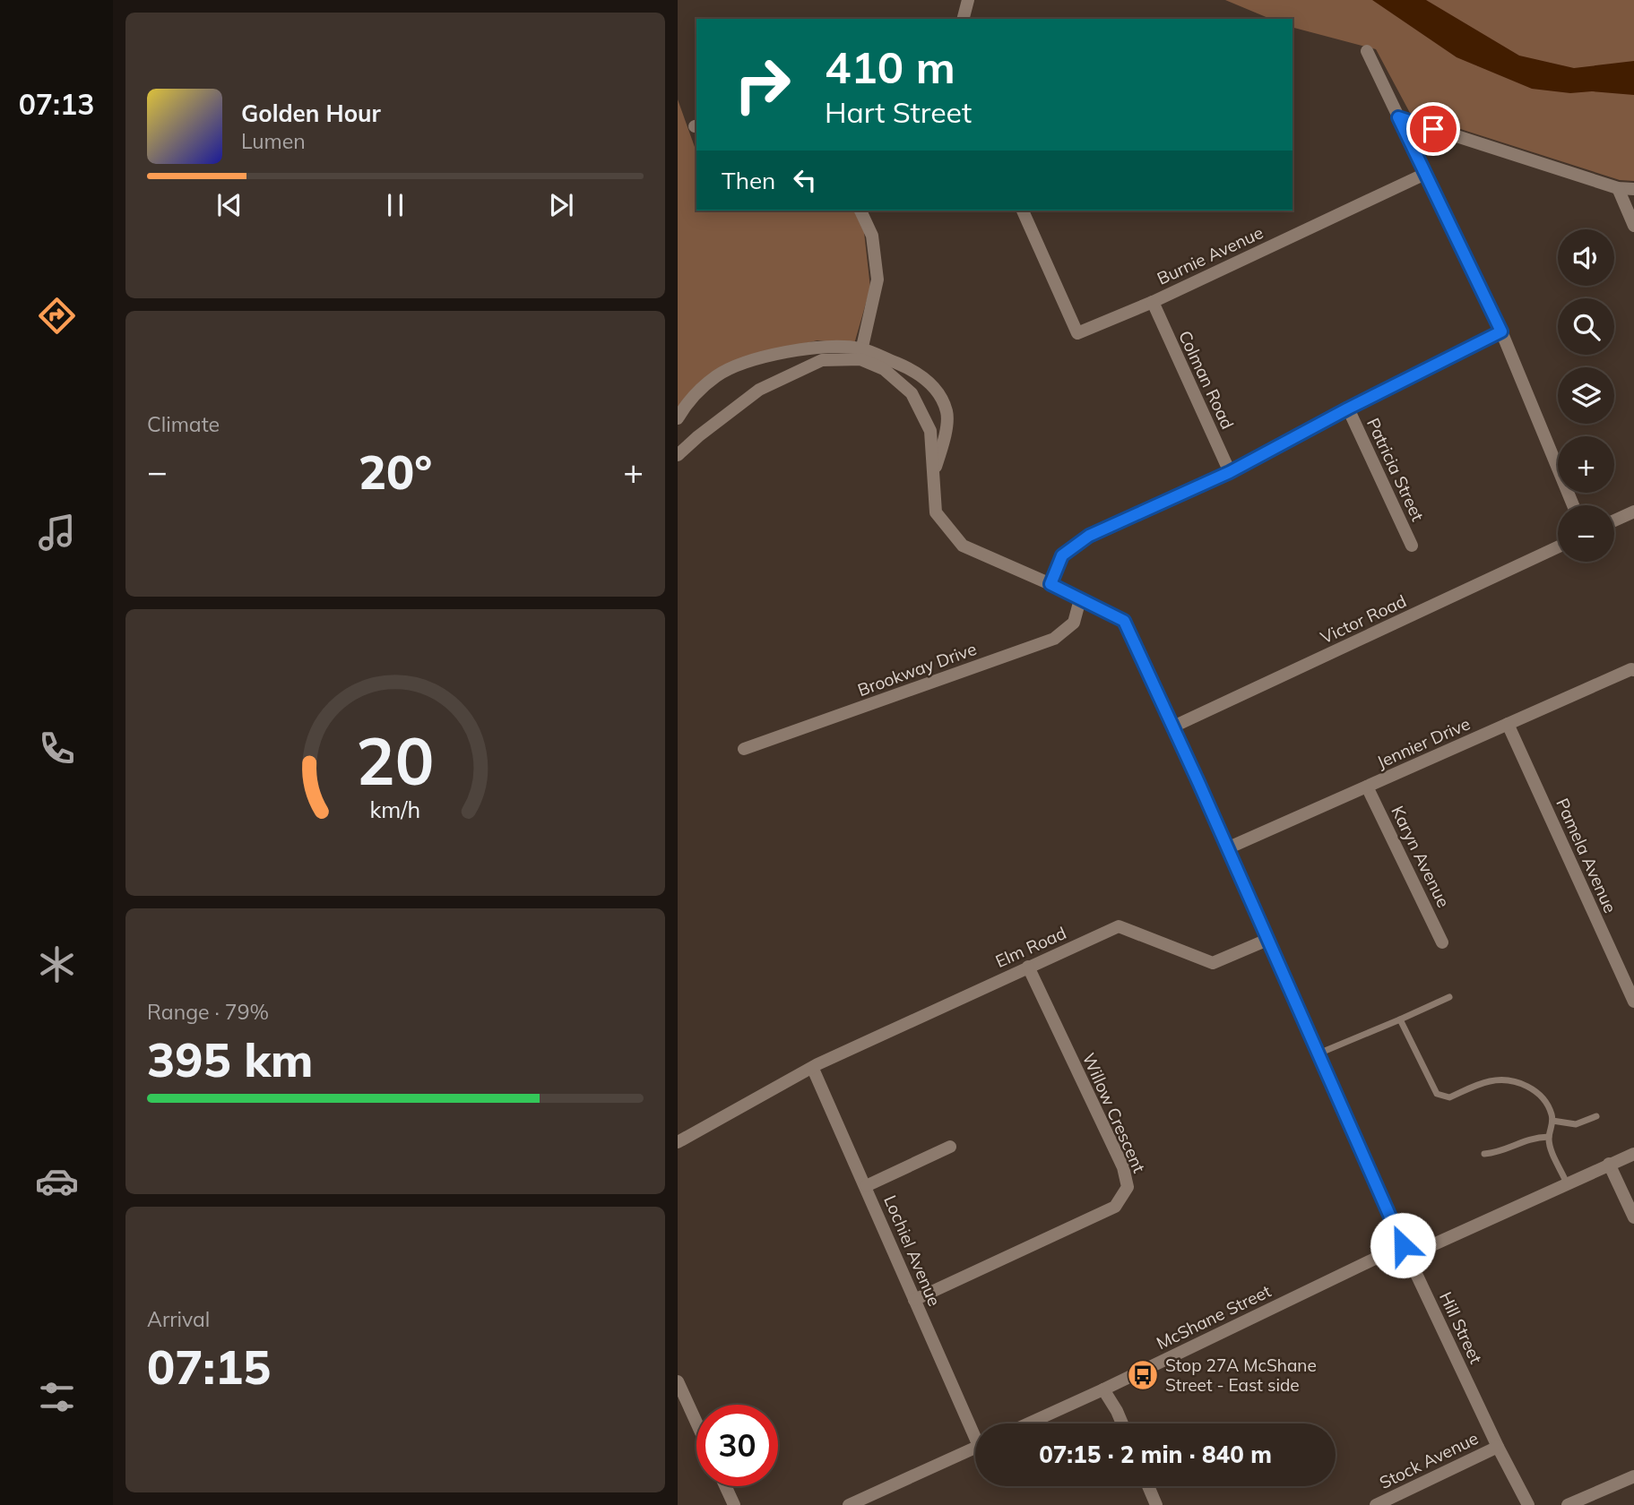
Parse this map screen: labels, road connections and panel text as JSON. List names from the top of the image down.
{
  "streets": {
    "street": [
      "Burnie Avenue",
      "Colman Road",
      "Patricia Street",
      "Victor Road",
      "Brookway Drive",
      "Jennier Drive",
      "Pamela Avenue",
      "Karyn Avenue",
      "Elm Road",
      "Willow Crescent",
      "Lochiel Avenue",
      "McShane Street",
      "Hill Street",
      "Stock Avenue"
    ]
  },
  "crossings": [
    ["Burnie Avenue", "Colman Road"],
    ["Victor Road", "Hill Street"],
    ["Brookway Drive", "Hill Street"],
    ["Jennier Drive", "Pamela Avenue"],
    ["Jennier Drive", "Karyn Avenue"],
    ["Jennier Drive", "Hill Street"],
    ["Elm Road", "Willow Crescent"],
    ["Elm Road", "Lochiel Avenue"],
    ["Elm Road", "Hill Street"],
    ["Willow Crescent", "Lochiel Avenue"],
    ["McShane Street", "Hill Street"],
    ["Hill Street", "Stock Avenue"]
  ],
  "places": {
    "bus stop": ["Stop 27A McShane Street - East side"]
  },
  "page": {
    "tabs": "07:13",
    "turn": ["410 m", "Hart Street"],
    "song": ["Golden Hour", "Lumen"],
    "then": "Then",
    "map_buttons": ["+", "−"],
    "tile": [
      "Climate",
      ["Range · 79%", "395 km"],
      ["Arrival", "07:15"]
    ],
    "heat": ["−", "20°", "+"],
    "limit": "30",
    "trip": "07:15 · 2 min · 840 m",
    "gauge": ["20", "km/h"]
  }
}
